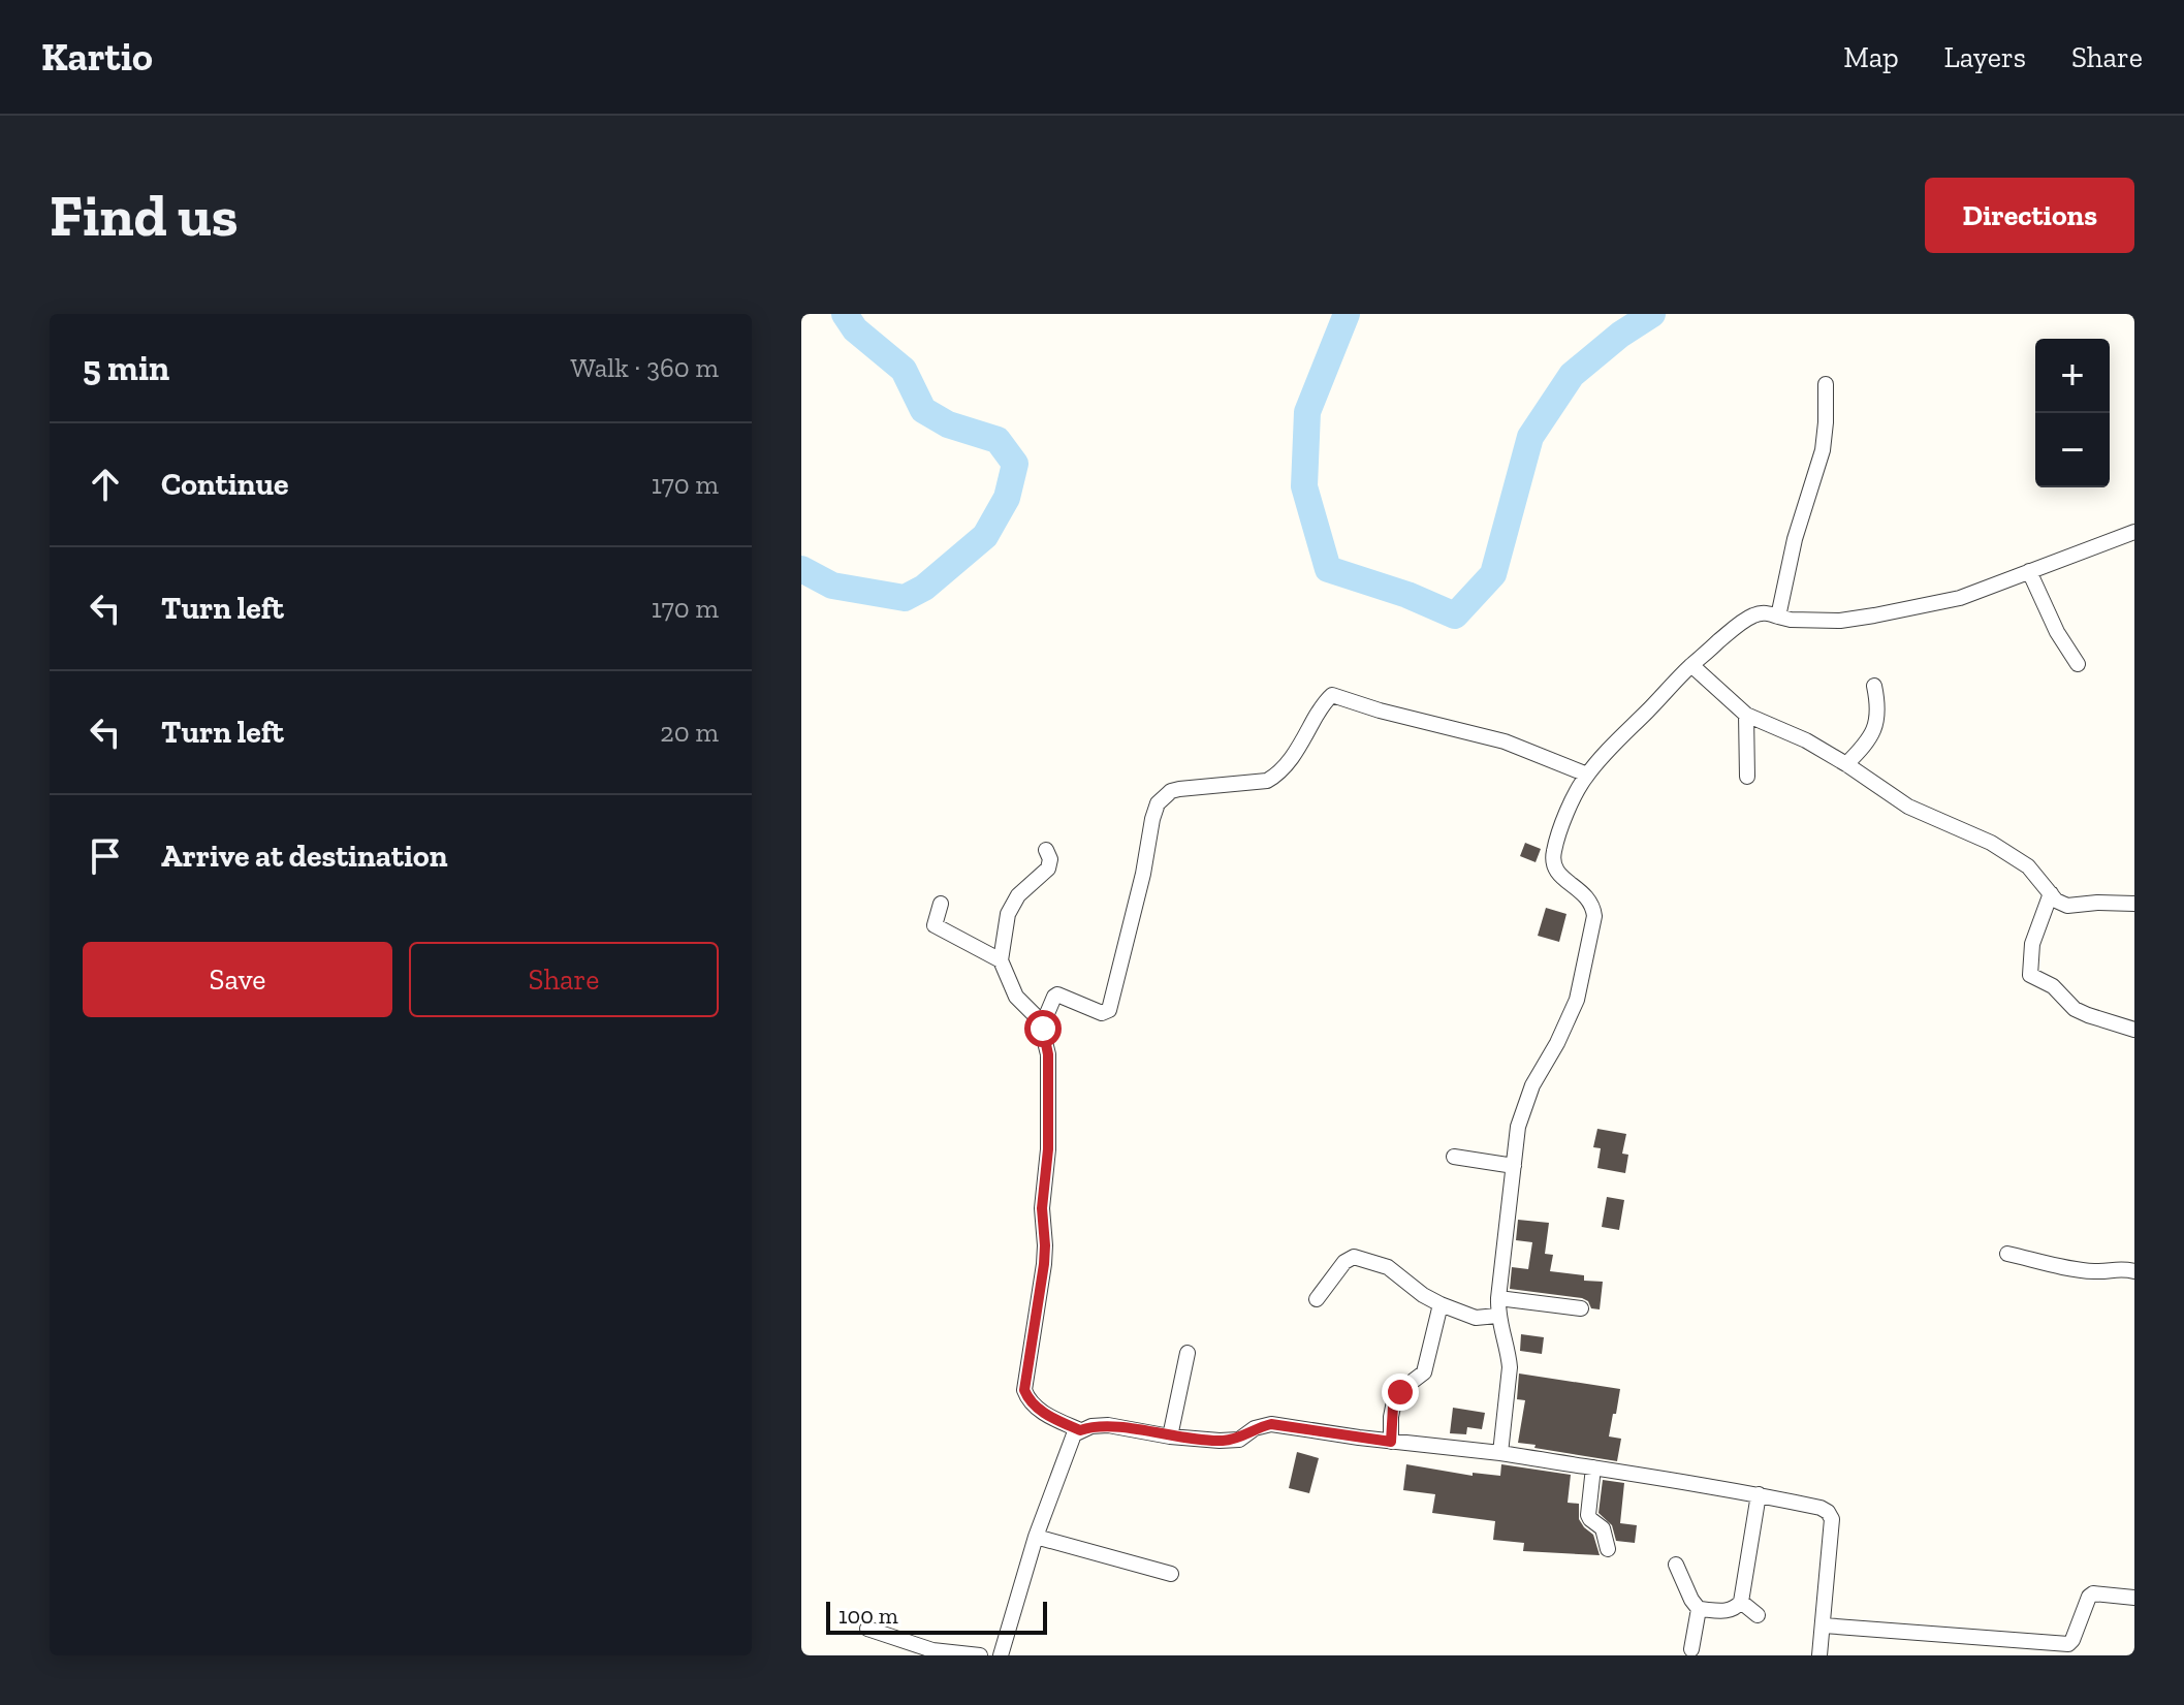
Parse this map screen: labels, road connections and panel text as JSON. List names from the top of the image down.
{
  "scale_bar": "100 m",
  "page": {
    "header": "Kartio",
    "nav": ["Map", "Layers", "Share"],
    "buttons": [
      "Directions",
      ["Save", "Share"]
    ],
    "title": "Find us",
    "heading": ["5 min", "Walk · 360 m"],
    "map_buttons": ["+", "−"],
    "list": [
      ["Continue", "170 m"],
      ["Turn left", "170 m"],
      ["Turn left", "20 m"],
      "Arrive at destination"
    ],
    "scale": "100 m"
  }
}
